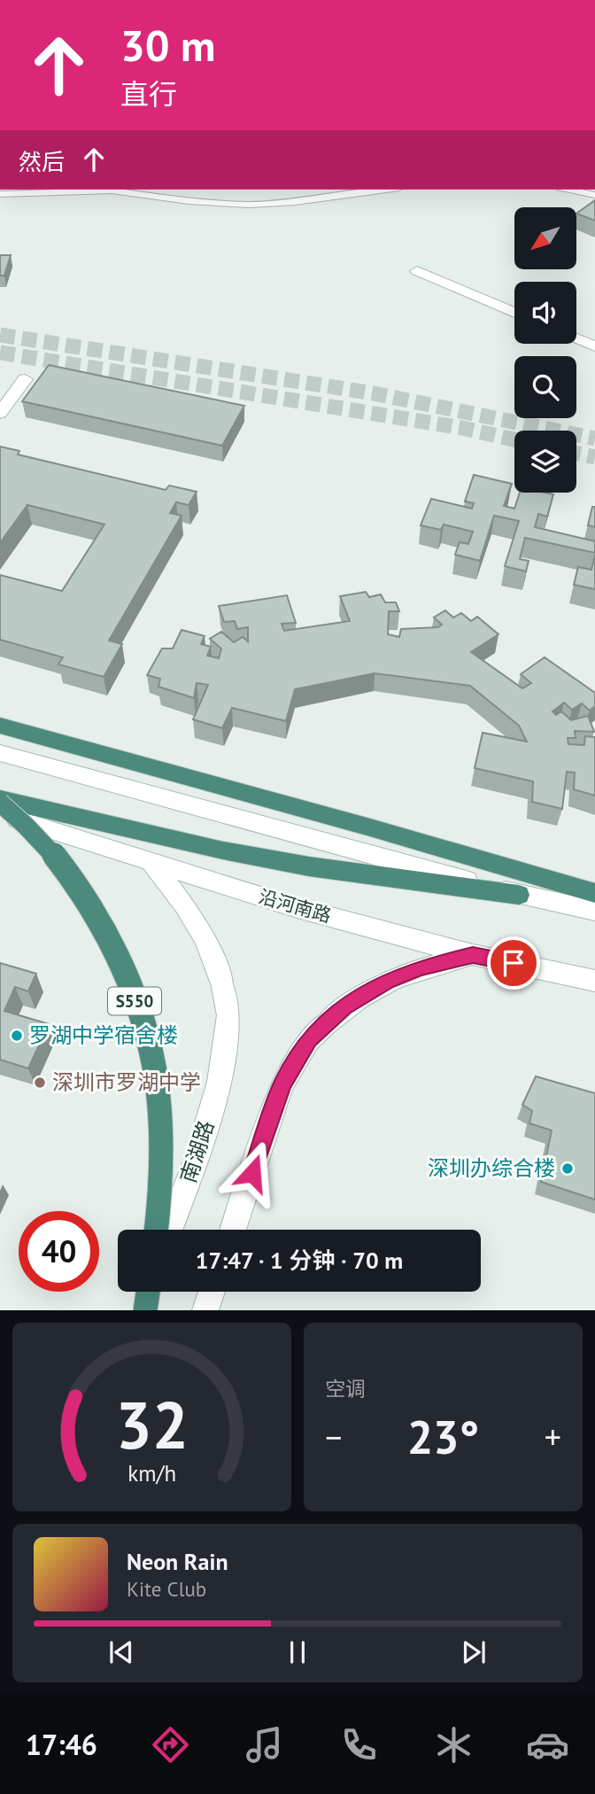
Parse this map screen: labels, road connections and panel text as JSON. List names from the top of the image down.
{
  "streets": {
    "highway": ["S550"],
    "main road": ["沿河南路", "南湖路"]
  },
  "crossings": [
    ["沿河南路", "南湖路"]
  ],
  "places": ["罗湖中学宿舍楼", "深圳市罗湖中学", "深圳办综合楼"],
  "north": "bottom left",
  "page": {
    "turn": ["30 m", "直行"],
    "then": "然后",
    "limit": "40",
    "trip": "17:47 · 1 分钟 · 70 m",
    "tile": "空调",
    "heat": ["−", "23°", "+"],
    "song": ["Neon Rain", "Kite Club"],
    "tabs": "17:46",
    "gauge": ["32", "km/h"]
  }
}
